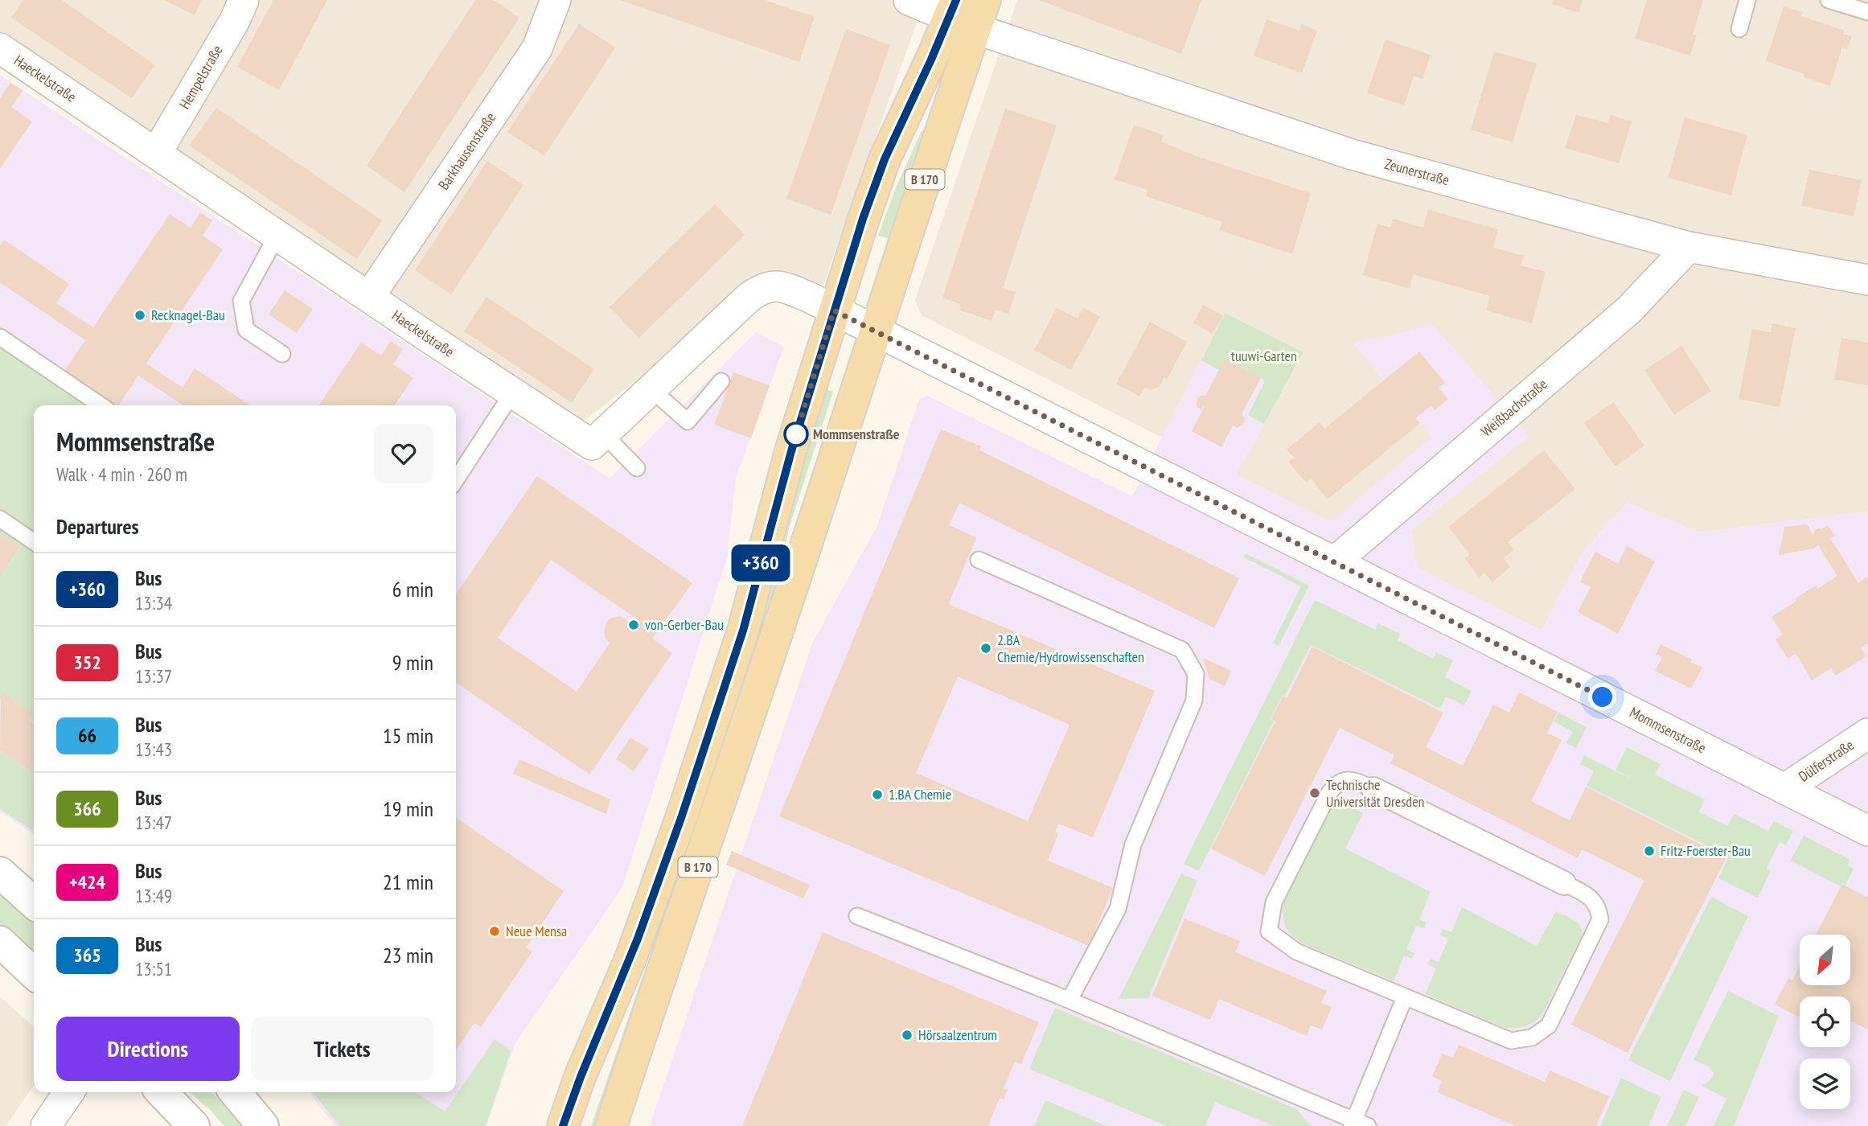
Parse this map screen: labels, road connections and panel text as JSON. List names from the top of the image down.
{
  "streets": {
    "main road": ["B 170"],
    "street": [
      "Hempelstraße",
      "Haeckelstraße",
      "Barkhausenstraße",
      "Zeunerstraße",
      "Weißbachstraße",
      "Mommsenstraße",
      "Dülferstraße"
    ]
  },
  "crossings": [
    ["Hempelstraße", "Haeckelstraße"],
    ["Haeckelstraße", "Barkhausenstraße"],
    ["Zeunerstraße", "B 170"],
    ["Zeunerstraße", "Weißbachstraße"],
    ["B 170", "Mommsenstraße"],
    ["Weißbachstraße", "Mommsenstraße"],
    ["Mommsenstraße", "Dülferstraße"]
  ],
  "parks": ["tuuwi-Garten"],
  "places": [
    "Recknagel-Bau",
    "Mommsenstraße",
    "von-Gerber-Bau",
    "2.BA Chemie/Hydrowissenschaften",
    "Technische Universität Dresden",
    "1.BA Chemie",
    "Fritz-Foerster-Bau",
    "Neue Mensa",
    "Hörsaalzentrum"
  ],
  "lines": ["bus line +360"],
  "north": "bottom left",
  "page": {
    "on_map": "+360",
    "heading": [
      ["Mommsenstraße", "Walk · 4 min · 260 m"],
      "Departures"
    ],
    "list": [
      {
        "mark": "+360",
        "name": "Bus",
        "note": "13:34",
        "value": "6 min"
      },
      {
        "mark": "352",
        "name": "Bus",
        "note": "13:37",
        "value": "9 min"
      },
      {
        "mark": "66",
        "name": "Bus",
        "note": "13:43",
        "value": "15 min"
      },
      {
        "mark": "366",
        "name": "Bus",
        "note": "13:47",
        "value": "19 min"
      },
      {
        "mark": "+424",
        "name": "Bus",
        "note": "13:49",
        "value": "21 min"
      },
      {
        "mark": "365",
        "name": "Bus",
        "note": "13:51",
        "value": "23 min"
      }
    ],
    "buttons": ["Directions", "Tickets"]
  }
}
